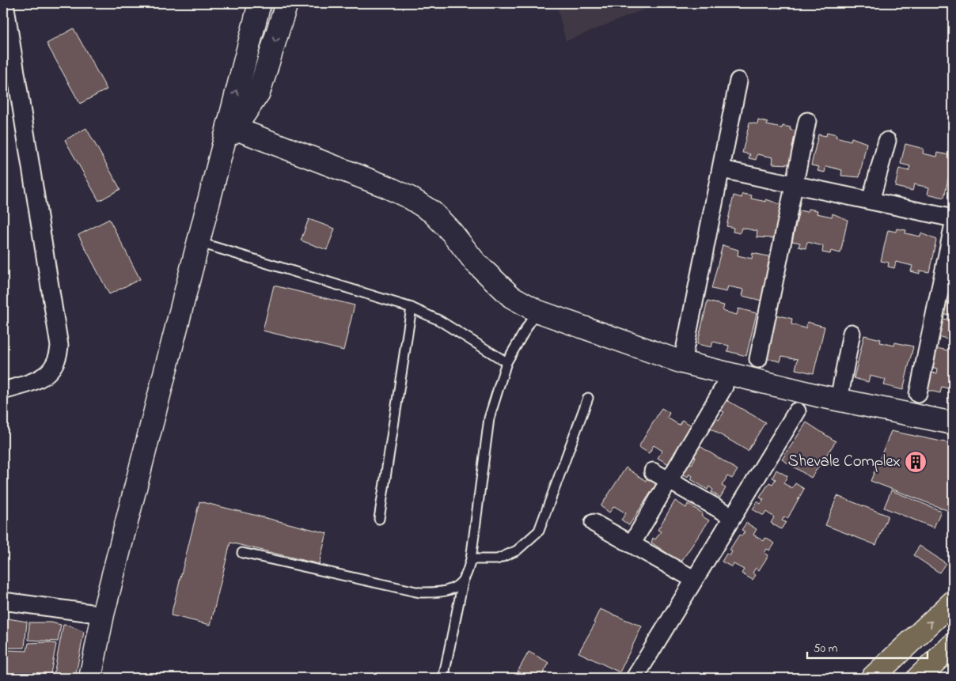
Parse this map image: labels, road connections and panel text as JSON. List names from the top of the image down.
{
  "places": {
    "building": ["Shevale Complex"]
  },
  "scale_bar": "50 m"
}
